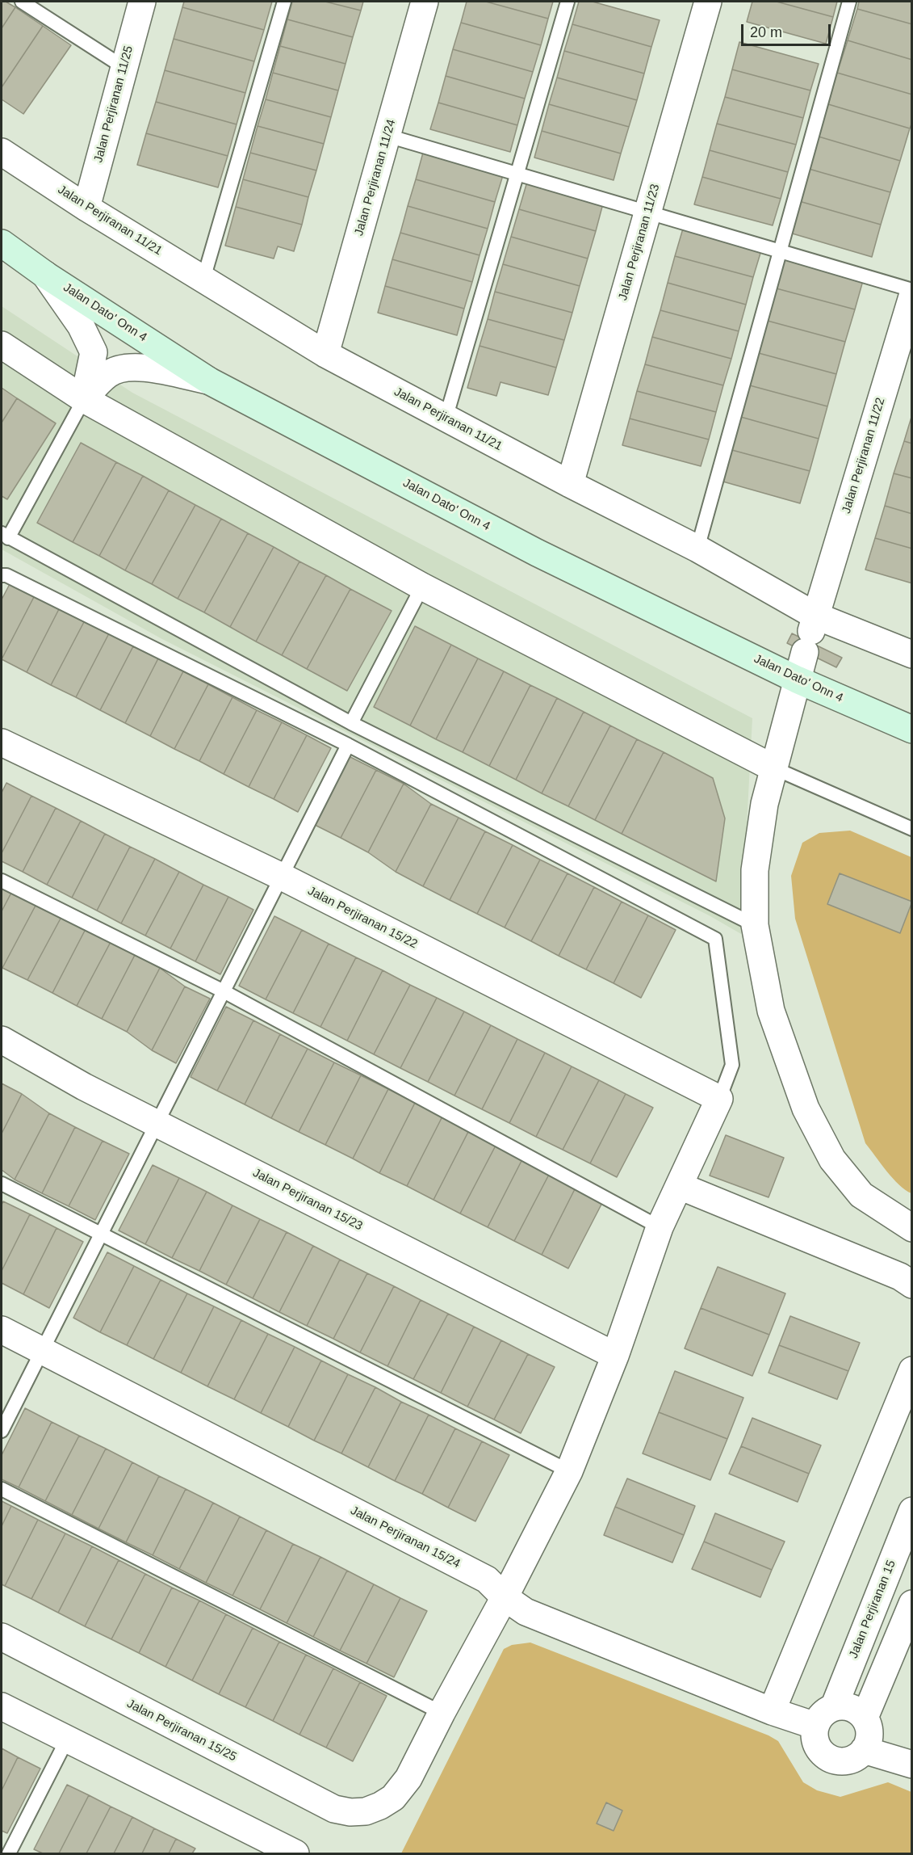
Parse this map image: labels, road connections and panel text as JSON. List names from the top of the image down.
{
  "streets": {
    "main road": ["Jalan Dato' Onn 4"],
    "street": [
      "Jalan Perjiranan 11/25",
      "Jalan Perjiranan 11/24",
      "Jalan Perjiranan 11/21",
      "Jalan Perjiranan 11/23",
      "Jalan Perjiranan 11/22",
      "Jalan Perjiranan 15/22",
      "Jalan Perjiranan 15/23",
      "Jalan Perjiranan 15/24",
      "Jalan Perjiranan 15",
      "Jalan Perjiranan 15/25"
    ]
  },
  "crossings": [
    ["Jalan Perjiranan 11/25", "Jalan Perjiranan 11/21"],
    ["Jalan Perjiranan 11/24", "Jalan Perjiranan 11/21"],
    ["Jalan Perjiranan 11/21", "Jalan Perjiranan 11/23"],
    ["Jalan Perjiranan 11/21", "Jalan Perjiranan 11/22"],
    ["Jalan Dato' Onn 4", "Jalan Perjiranan 11/22"],
    ["Jalan Perjiranan 15/24", "Jalan Perjiranan 15"]
  ],
  "scale_bar": "20 m"
}
